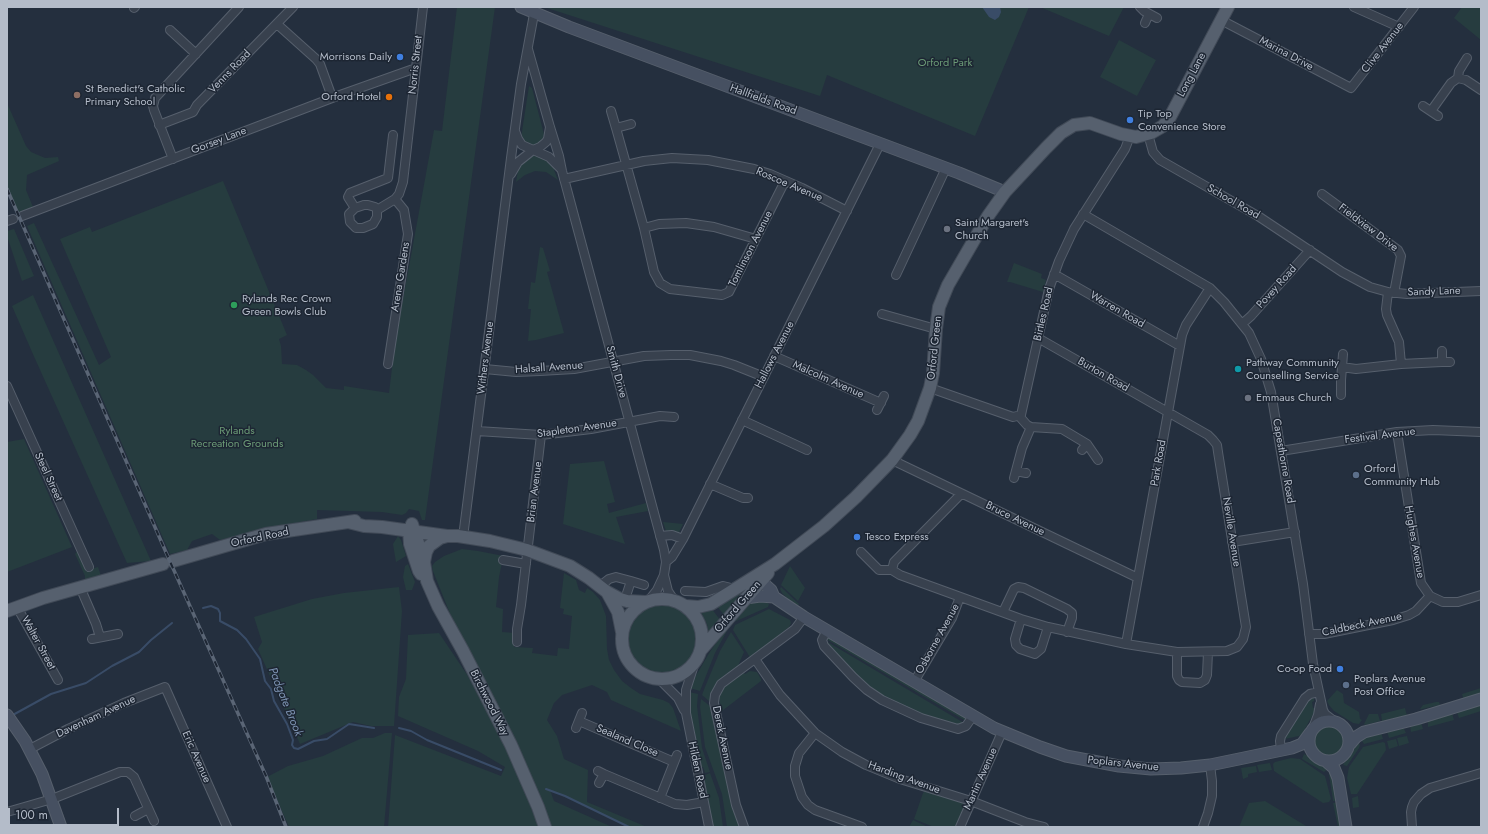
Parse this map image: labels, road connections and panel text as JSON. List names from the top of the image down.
{
  "streets": {
    "main road": [
      "Long Lane",
      "Orford Green",
      "Orford Road",
      "Birchwood Way"
    ],
    "street": [
      "Clive Avenue",
      "Marina Drive",
      "Norris Street",
      "Venns Road",
      "Hallfields Road",
      "Gorsey Lane",
      "Roscoe Avenue",
      "School Road",
      "Fieldview Drive",
      "Tomlinson Avenue",
      "Arena Gardens",
      "Povey Road",
      "Sandy Lane",
      "Warren Road",
      "Birtles Road",
      "Hallows Avenue",
      "Withers Avenue",
      "Halsall Avenue",
      "Smith Drive",
      "Burton Road",
      "Malcolm Avenue",
      "Stapleton Avenue",
      "Festival Avenue",
      "Capesthorne Road",
      "Park Road",
      "Steel Street",
      "Brian Avenue",
      "Bruce Avenue",
      "Neville Avenue",
      "Hughes Avenue",
      "Caldbeck Avenue",
      "Osborne Avenue",
      "Walter Street",
      "Davenham Avenue",
      "Derek Avenue",
      "Sealand Close",
      "Eric Avenue",
      "Poplars Avenue",
      "Hilden Road",
      "Harding Avenue",
      "Martin Avenue"
    ]
  },
  "crossings": [
    ["Clive Avenue", "Marina Drive"],
    ["Marina Drive", "Long Lane"],
    ["Norris Street", "Gorsey Lane"],
    ["Norris Street", "Arena Gardens"],
    ["Long Lane", "School Road"],
    ["Hallfields Road", "Orford Green"],
    ["Hallfields Road", "Hallows Avenue"],
    ["Hallfields Road", "Withers Avenue"],
    ["Roscoe Avenue", "Tomlinson Avenue"],
    ["Roscoe Avenue", "Hallows Avenue"],
    ["Roscoe Avenue", "Smith Drive"],
    ["School Road", "Fieldview Drive"],
    ["School Road", "Povey Road"],
    ["School Road", "Sandy Lane"],
    ["Fieldview Drive", "Sandy Lane"],
    ["Povey Road", "Capesthorne Road"],
    ["Warren Road", "Birtles Road"],
    ["Warren Road", "Park Road"],
    ["Birtles Road", "Orford Green"],
    ["Birtles Road", "Burton Road"],
    ["Birtles Road", "Capesthorne Road"],
    ["Orford Green", "Smith Drive"],
    ["Orford Green", "Bruce Avenue"],
    ["Orford Green", "Orford Road"],
    ["Orford Green", "Poplars Avenue"],
    ["Orford Green", "Hilden Road"],
    ["Hallows Avenue", "Halsall Avenue"],
    ["Hallows Avenue", "Smith Drive"],
    ["Hallows Avenue", "Malcolm Avenue"],
    ["Withers Avenue", "Halsall Avenue"],
    ["Withers Avenue", "Smith Drive"],
    ["Withers Avenue", "Stapleton Avenue"],
    ["Withers Avenue", "Orford Road"],
    ["Halsall Avenue", "Smith Drive"],
    ["Smith Drive", "Stapleton Avenue"],
    ["Smith Drive", "Orford Road"],
    ["Smith Drive", "Hilden Road"],
    ["Burton Road", "Park Road"],
    ["Burton Road", "Neville Avenue"],
    ["Stapleton Avenue", "Brian Avenue"],
    ["Festival Avenue", "Capesthorne Road"],
    ["Festival Avenue", "Hughes Avenue"],
    ["Capesthorne Road", "Park Road"],
    ["Capesthorne Road", "Caldbeck Avenue"],
    ["Capesthorne Road", "Poplars Avenue"],
    ["Park Road", "Bruce Avenue"],
    ["Park Road", "Neville Avenue"],
    ["Brian Avenue", "Orford Road"],
    ["Neville Avenue", "Osborne Avenue"],
    ["Orford Road", "Walter Street"],
    ["Orford Road", "Birchwood Way"],
    ["Orford Road", "Hilden Road"],
    ["Hughes Avenue", "Caldbeck Avenue"],
    ["Osborne Avenue", "Poplars Avenue"],
    ["Davenham Avenue", "Eric Avenue"],
    ["Derek Avenue", "Poplars Avenue"],
    ["Derek Avenue", "Harding Avenue"],
    ["Poplars Avenue", "Martin Avenue"],
    ["Harding Avenue", "Martin Avenue"]
  ],
  "water": ["Padgate Brook"],
  "parks": ["Orford Park", "Rylands Recreation Grounds"],
  "places": [
    "Morrisons Daily",
    "St Benedict's Catholic Primary School",
    "Orford Hotel",
    "Tip Top Convenience Store",
    "Saint Margaret's Church",
    "Rylands Rec Crown Green Bowls Club",
    "Pathway Community Counselling Service",
    "Emmaus Church",
    "Orford Community Hub",
    "Tesco Express",
    "Co-op Food",
    "Poplars Avenue Post Office"
  ],
  "scale_bar": "100 m"
}
